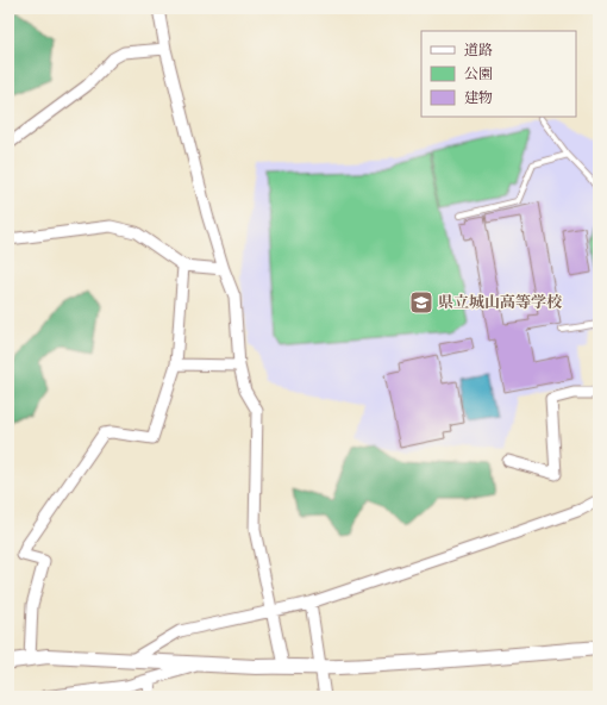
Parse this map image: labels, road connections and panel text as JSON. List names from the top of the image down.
{
  "places": {
    "school or university": ["県立城山高等学校"]
  },
  "legend": ["道路", "公園", "建物"]
}
